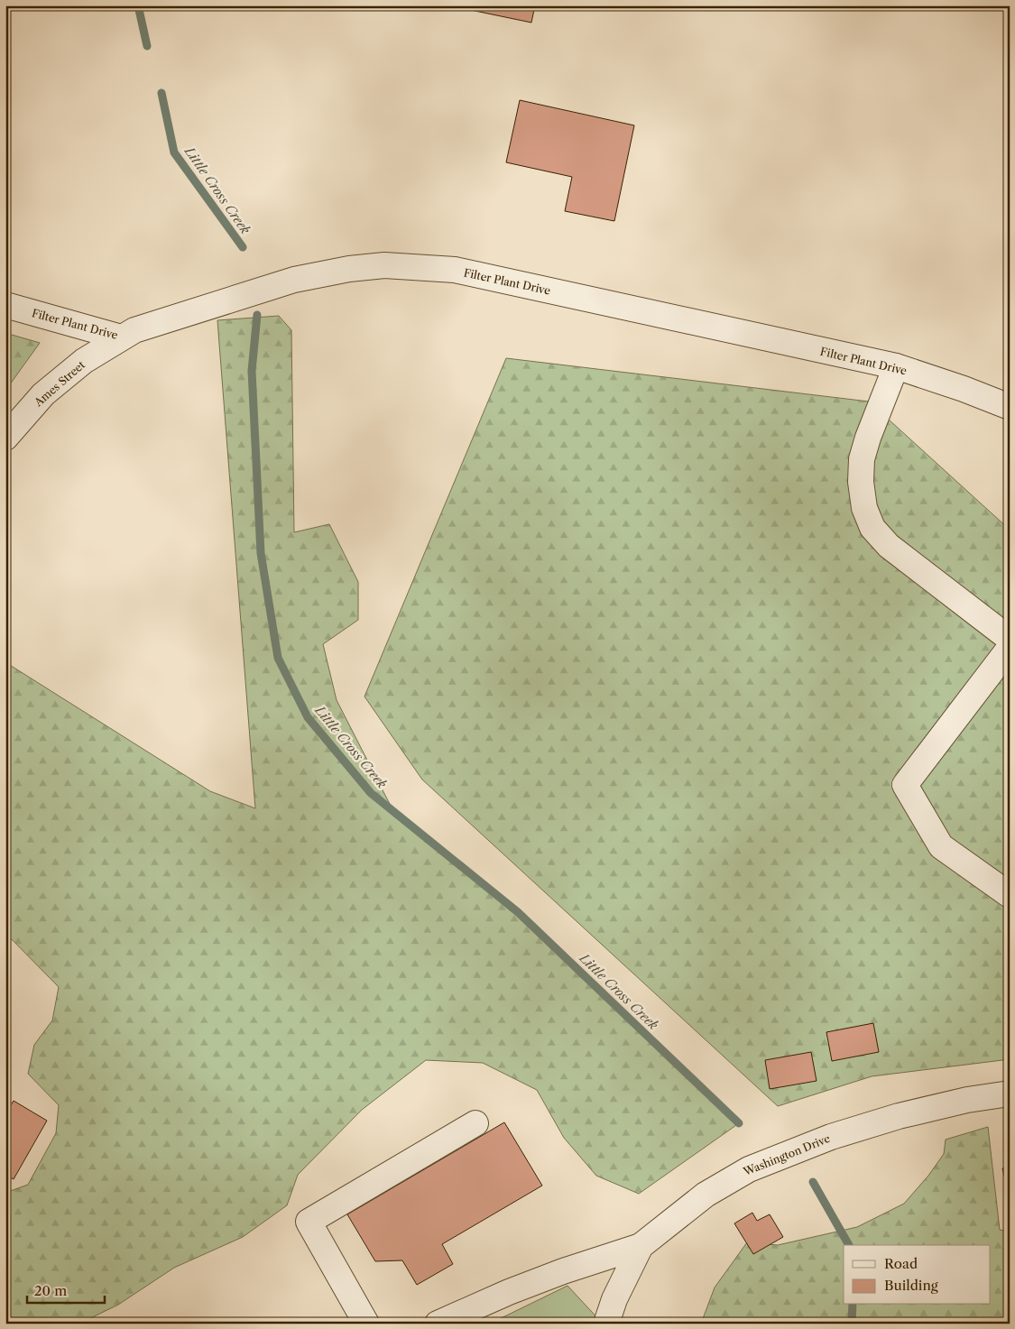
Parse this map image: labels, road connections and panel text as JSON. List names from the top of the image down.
{
  "streets": {
    "street": ["Filter Plant Drive", "Ames Street", "Washington Drive"]
  },
  "crossings": [
    ["Filter Plant Drive", "Ames Street"]
  ],
  "water": ["Little Cross Creek"],
  "legend": ["Road", "Building"],
  "scale_bar": "20 m"
}
